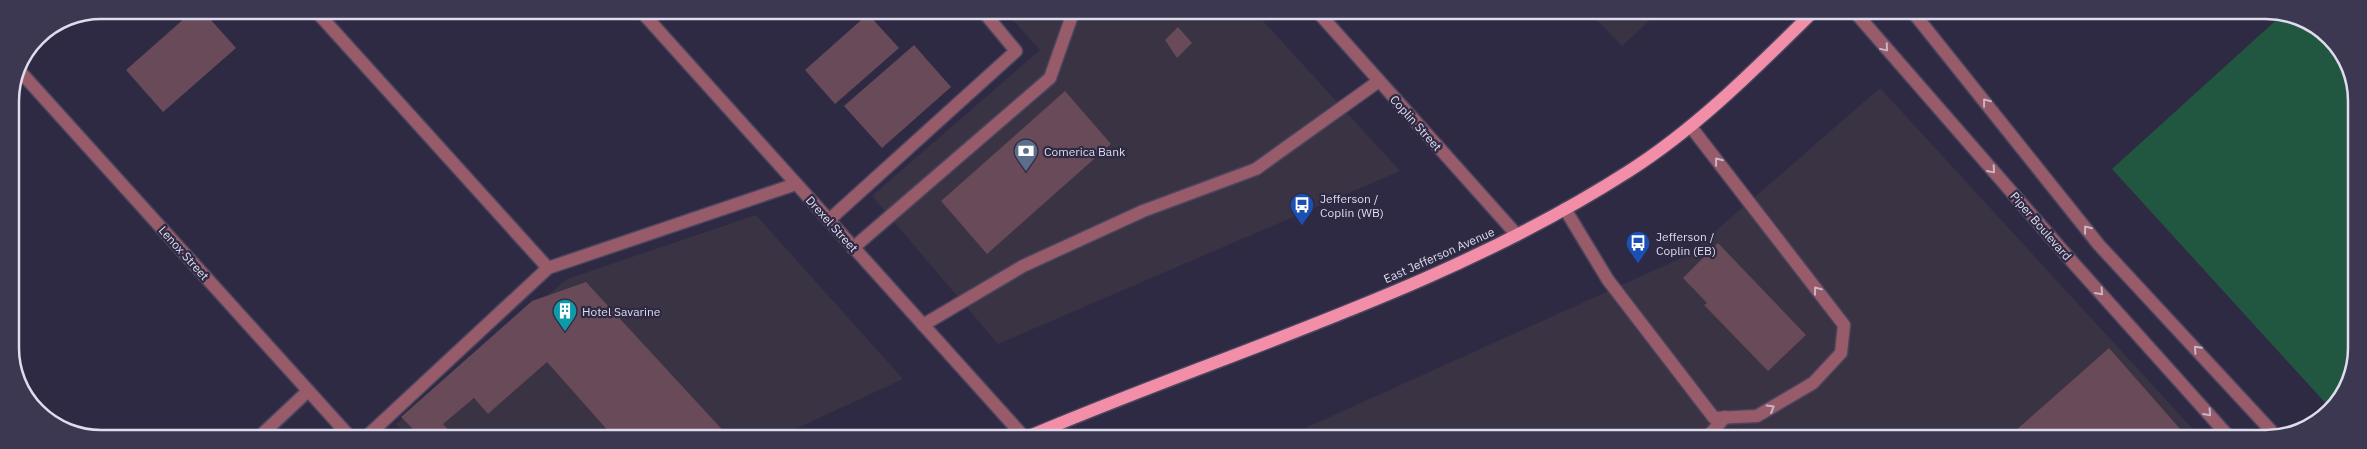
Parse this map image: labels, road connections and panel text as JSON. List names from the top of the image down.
{
  "streets": {
    "main road": ["East Jefferson Avenue"],
    "street": [
      "Coplin Street",
      "Drexel Street",
      "Piper Boulevard",
      "Lenox Street"
    ]
  },
  "crossings": [
    ["Coplin Street", "East Jefferson Avenue"]
  ],
  "places": {
    "bank": ["Comerica Bank"],
    "bus stop": ["Jefferson / Coplin (WB)", "Jefferson / Coplin (EB)"],
    "building": ["Hotel Savarine"]
  }
}
